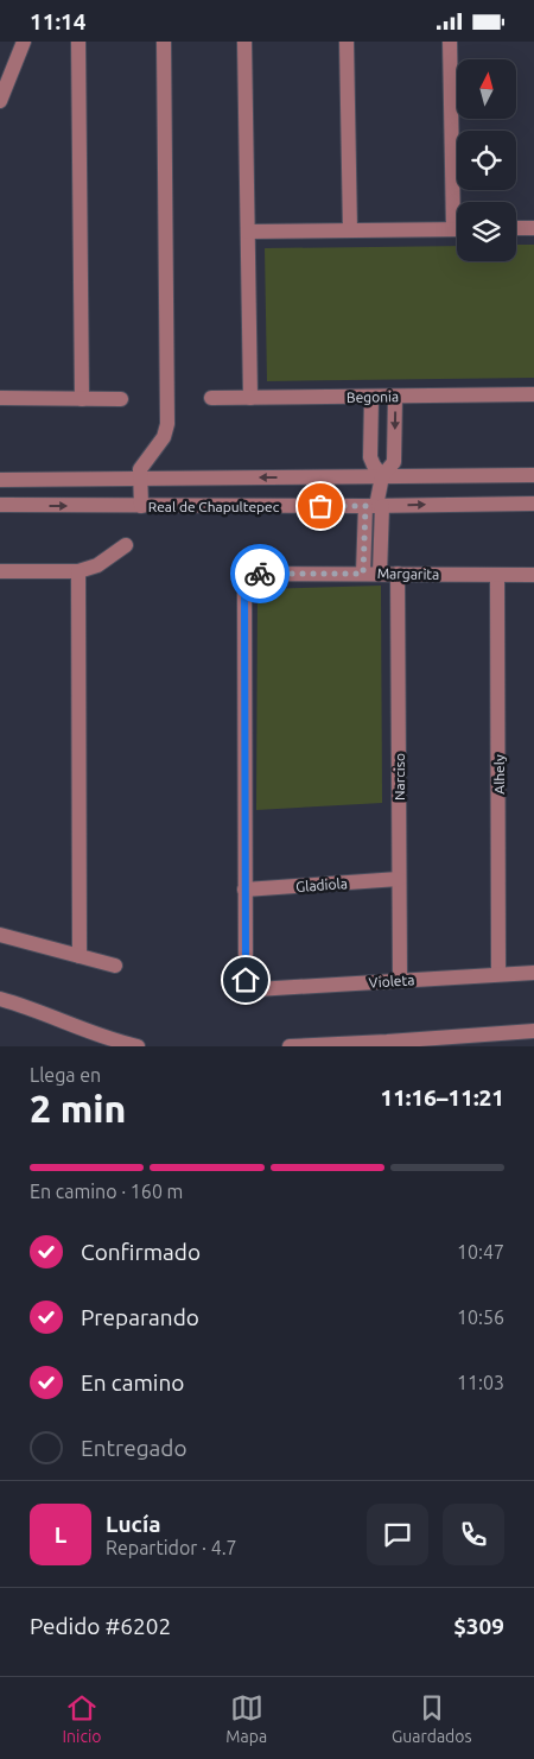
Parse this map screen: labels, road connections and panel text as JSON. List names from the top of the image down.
{
  "streets": {
    "street": [
      "Begonia",
      "Real de Chapultepec",
      "Margarita",
      "Alhely",
      "Narciso",
      "Gladiola",
      "Violeta"
    ]
  },
  "crossings": [
    ["Margarita", "Alhely"],
    ["Margarita", "Narciso"],
    ["Margarita", "Gladiola"],
    ["Margarita", "Violeta"],
    ["Alhely", "Violeta"],
    ["Narciso", "Gladiola"],
    ["Narciso", "Violeta"],
    ["Gladiola", "Violeta"]
  ],
  "north": "top",
  "page": {
    "status": "11:14",
    "heading": ["2 min", "Llega en", "11:16–11:21"],
    "panel": [
      "Lucía",
      "Repartidor · 4.7",
      "Pedido #6202",
      "$309"
    ],
    "bar": "En camino · 160 m",
    "list": [
      ["Confirmado", "10:47"],
      ["Preparando", "10:56"],
      ["En camino", "11:03"],
      "Entregado"
    ],
    "round": "L",
    "tabs": ["Inicio", "Mapa", "Guardados"]
  }
}
